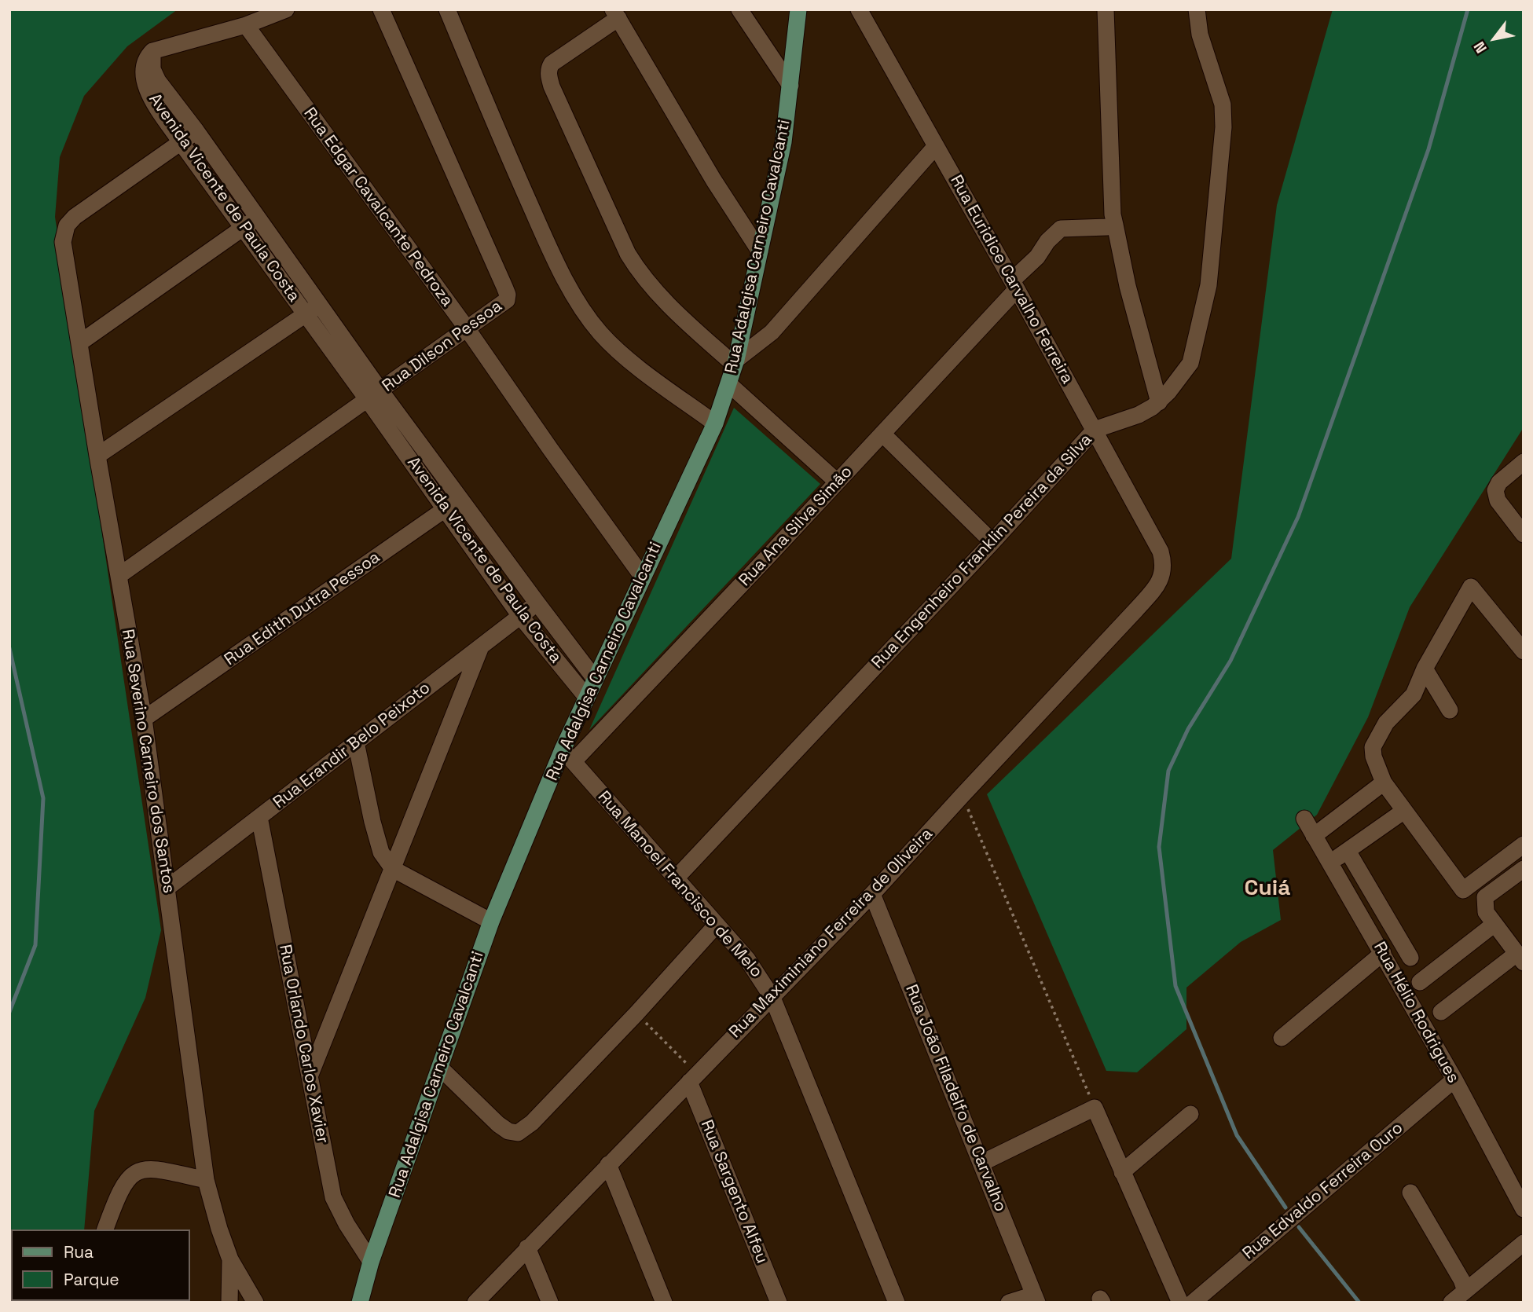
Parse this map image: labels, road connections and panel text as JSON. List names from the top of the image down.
{
  "streets": {
    "main road": ["Rua Adalgisa Carneiro Cavalcanti"],
    "street": [
      "Avenida Vicente de Paula Costa",
      "Rua Edgar Cavalcante Pedroza",
      "Rua Euridice Carvalho Ferreira",
      "Rua Dilson Pessoa",
      "Rua Ana Silva Simão",
      "Rua Engenheiro Franklin Pereira da Silva",
      "Rua Edith Dutra Pessoa",
      "Rua Erandir Belo Peixoto",
      "Rua Severino Carneiro dos Santos",
      "Rua Manoel Francisco de Melo",
      "Rua Maximiniano Ferreira de Oliveira",
      "Rua Hélio Rodrigues",
      "Rua Orlando Carlos Xavier",
      "Rua João Filadelfo de Carvalho",
      "Rua Edvaldo Ferreira Ouro",
      "Rua Sargento Alfeu"
    ]
  },
  "crossings": [
    ["Avenida Vicente de Paula Costa", "Rua Adalgisa Carneiro Cavalcanti"],
    ["Avenida Vicente de Paula Costa", "Rua Dilson Pessoa"],
    ["Avenida Vicente de Paula Costa", "Rua Edith Dutra Pessoa"],
    ["Avenida Vicente de Paula Costa", "Rua Erandir Belo Peixoto"],
    ["Avenida Vicente de Paula Costa", "Rua Severino Carneiro dos Santos"],
    ["Rua Edgar Cavalcante Pedroza", "Rua Adalgisa Carneiro Cavalcanti"],
    ["Rua Edgar Cavalcante Pedroza", "Rua Dilson Pessoa"],
    ["Rua Adalgisa Carneiro Cavalcanti", "Rua Ana Silva Simão"],
    ["Rua Adalgisa Carneiro Cavalcanti", "Rua Manoel Francisco de Melo"],
    ["Rua Adalgisa Carneiro Cavalcanti", "Rua Orlando Carlos Xavier"],
    ["Rua Euridice Carvalho Ferreira", "Rua Ana Silva Simão"],
    ["Rua Euridice Carvalho Ferreira", "Rua Engenheiro Franklin Pereira da Silva"],
    ["Rua Euridice Carvalho Ferreira", "Rua Maximiniano Ferreira de Oliveira"],
    ["Rua Dilson Pessoa", "Rua Severino Carneiro dos Santos"],
    ["Rua Ana Silva Simão", "Rua Manoel Francisco de Melo"],
    ["Rua Engenheiro Franklin Pereira da Silva", "Rua Manoel Francisco de Melo"],
    ["Rua Edith Dutra Pessoa", "Rua Severino Carneiro dos Santos"],
    ["Rua Erandir Belo Peixoto", "Rua Severino Carneiro dos Santos"],
    ["Rua Erandir Belo Peixoto", "Rua Orlando Carlos Xavier"],
    ["Rua Manoel Francisco de Melo", "Rua Maximiniano Ferreira de Oliveira"],
    ["Rua Maximiniano Ferreira de Oliveira", "Rua João Filadelfo de Carvalho"],
    ["Rua Maximiniano Ferreira de Oliveira", "Rua Sargento Alfeu"],
    ["Rua Hélio Rodrigues", "Rua Edvaldo Ferreira Ouro"]
  ],
  "districts": ["Cuiá"],
  "legend": ["Rua", "Parque"],
  "north": "bottom left"
}
